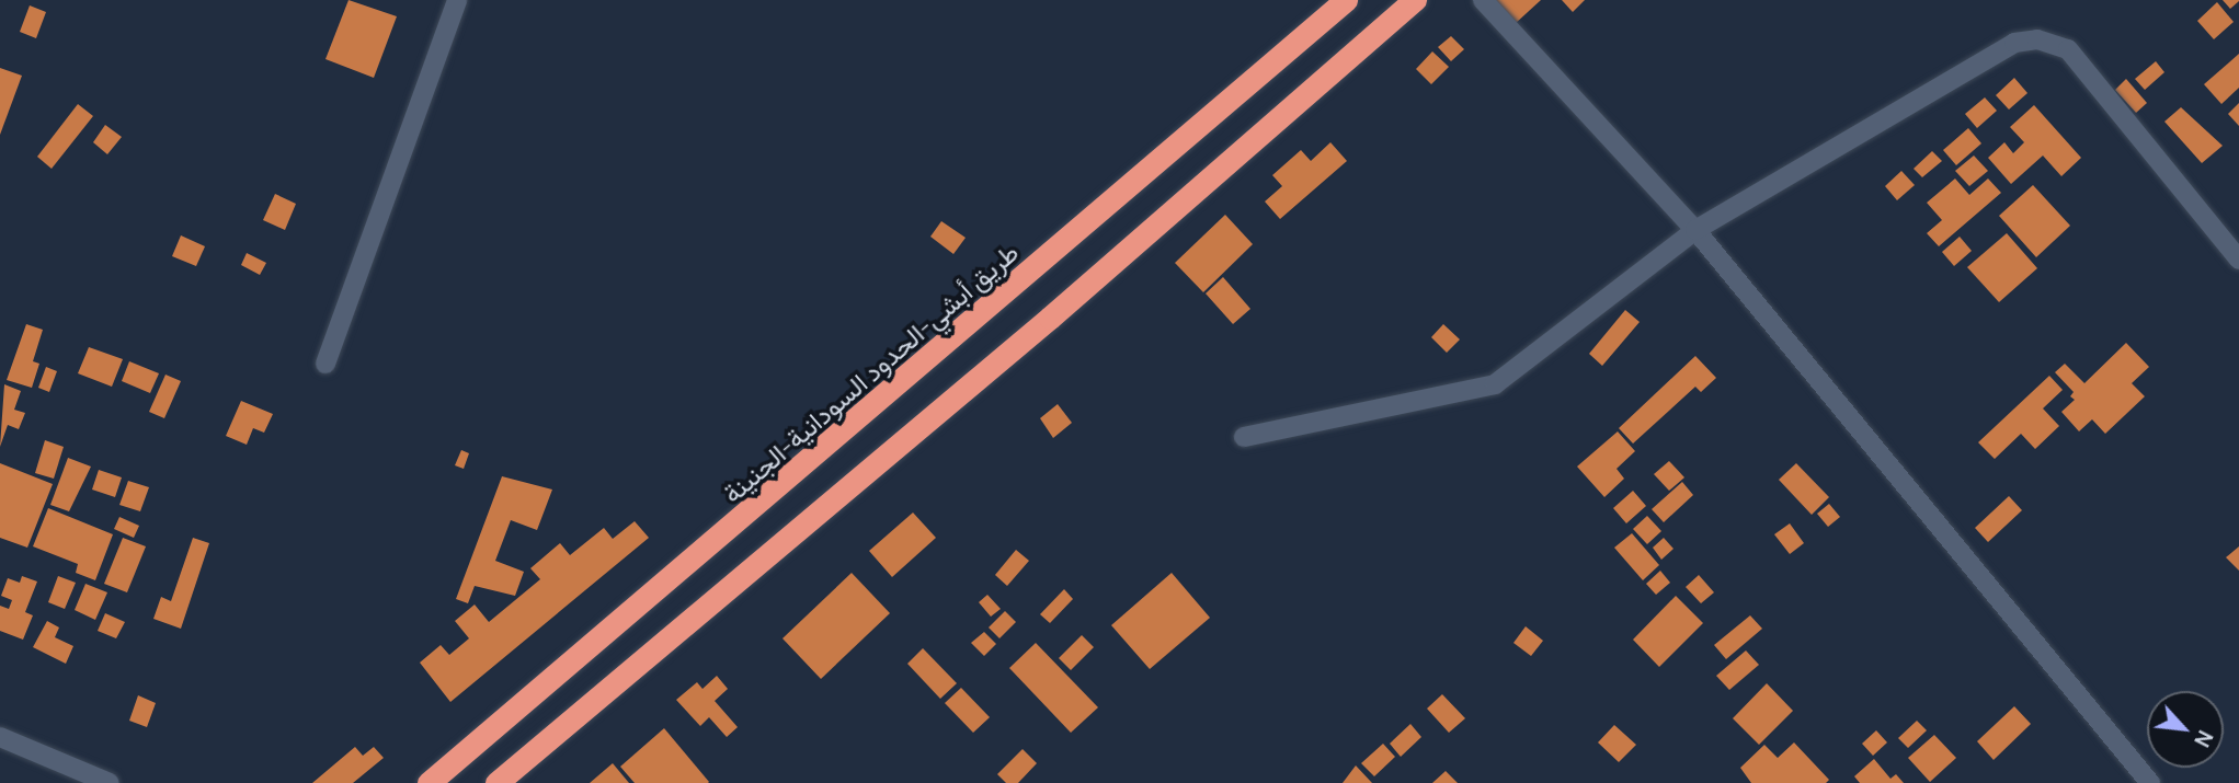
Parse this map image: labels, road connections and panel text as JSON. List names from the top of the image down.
{
  "streets": {
    "highway": ["طريق أبشي-الحدود السودانية-الجنينة"]
  },
  "north": "bottom right"
}
